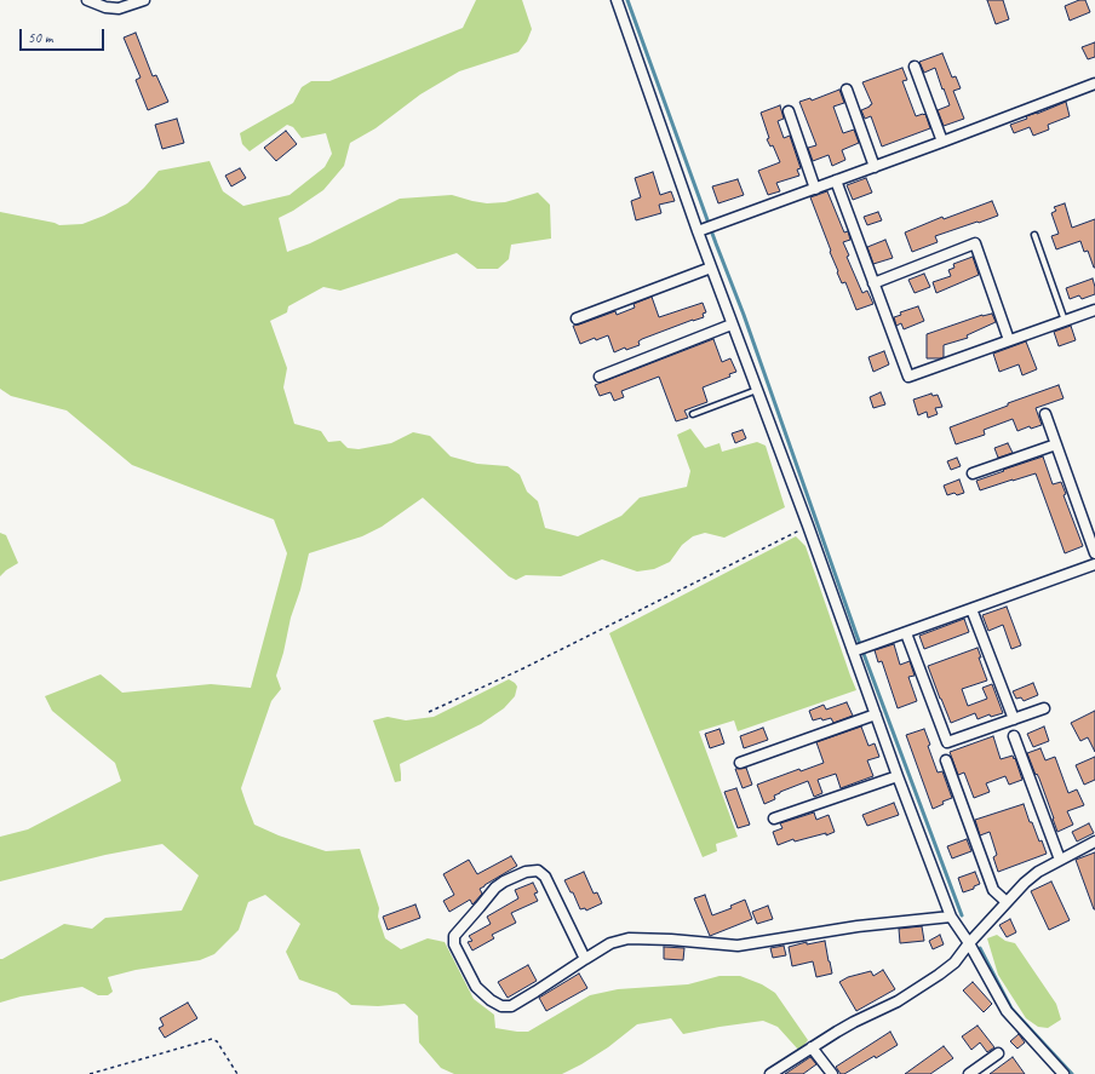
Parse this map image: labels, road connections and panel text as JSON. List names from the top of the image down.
{
  "scale_bar": "50 m"
}
